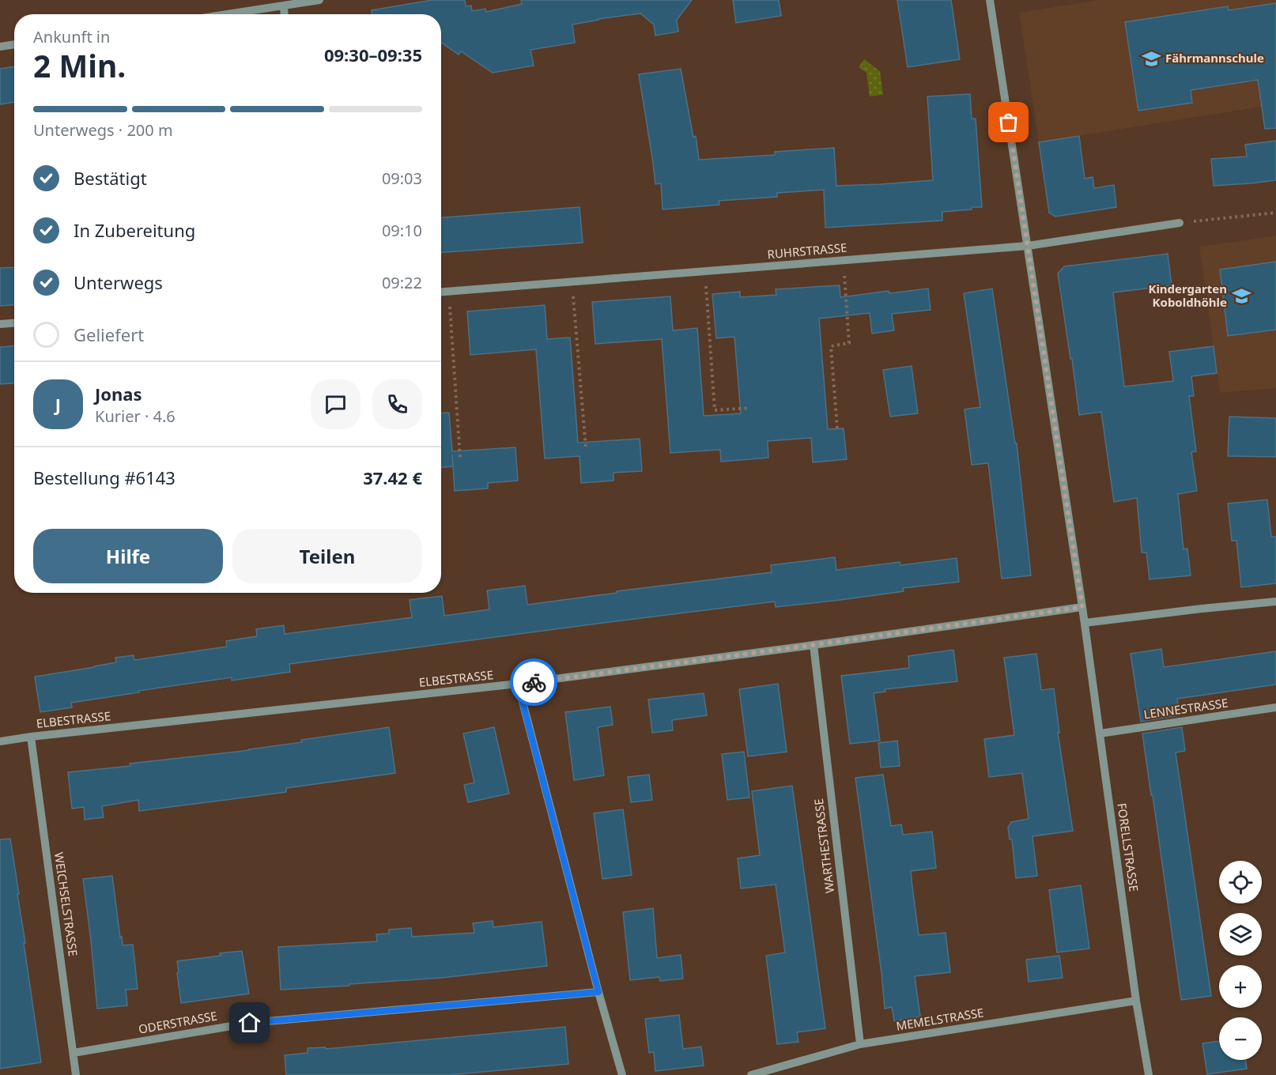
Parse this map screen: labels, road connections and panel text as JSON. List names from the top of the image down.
{
  "streets": {
    "street": [
      "RUHRSTRASSE",
      "ELBESTRASSE",
      "LENNESTRASSE",
      "WARTHESTRASSE",
      "FORELLSTRASSE",
      "WEICHSELSTRASSE",
      "MEMELSTRASSE",
      "ODERSTRASSE"
    ]
  },
  "crossings": [
    ["RUHRSTRASSE", "FORELLSTRASSE"],
    ["ELBESTRASSE", "WARTHESTRASSE"],
    ["ELBESTRASSE", "FORELLSTRASSE"],
    ["ELBESTRASSE", "WEICHSELSTRASSE"],
    ["LENNESTRASSE", "FORELLSTRASSE"],
    ["WARTHESTRASSE", "MEMELSTRASSE"],
    ["FORELLSTRASSE", "MEMELSTRASSE"],
    ["WEICHSELSTRASSE", "ODERSTRASSE"]
  ],
  "places": {
    "school or university": ["Fährmannschule", "Kindergarten Koboldhöhle"]
  },
  "page": {
    "heading": ["2 Min.", "Ankunft in", "09:30–09:35"],
    "panel": [
      "Jonas",
      "Kurier · 4.6",
      "Bestellung #6143",
      "37.42 €"
    ],
    "bar": "Unterwegs · 200 m",
    "list": [
      ["Bestätigt", "09:03"],
      ["In Zubereitung", "09:10"],
      ["Unterwegs", "09:22"],
      "Geliefert"
    ],
    "round": "J",
    "buttons": ["Hilfe", "Teilen"],
    "map_buttons": ["+", "−"]
  }
}
